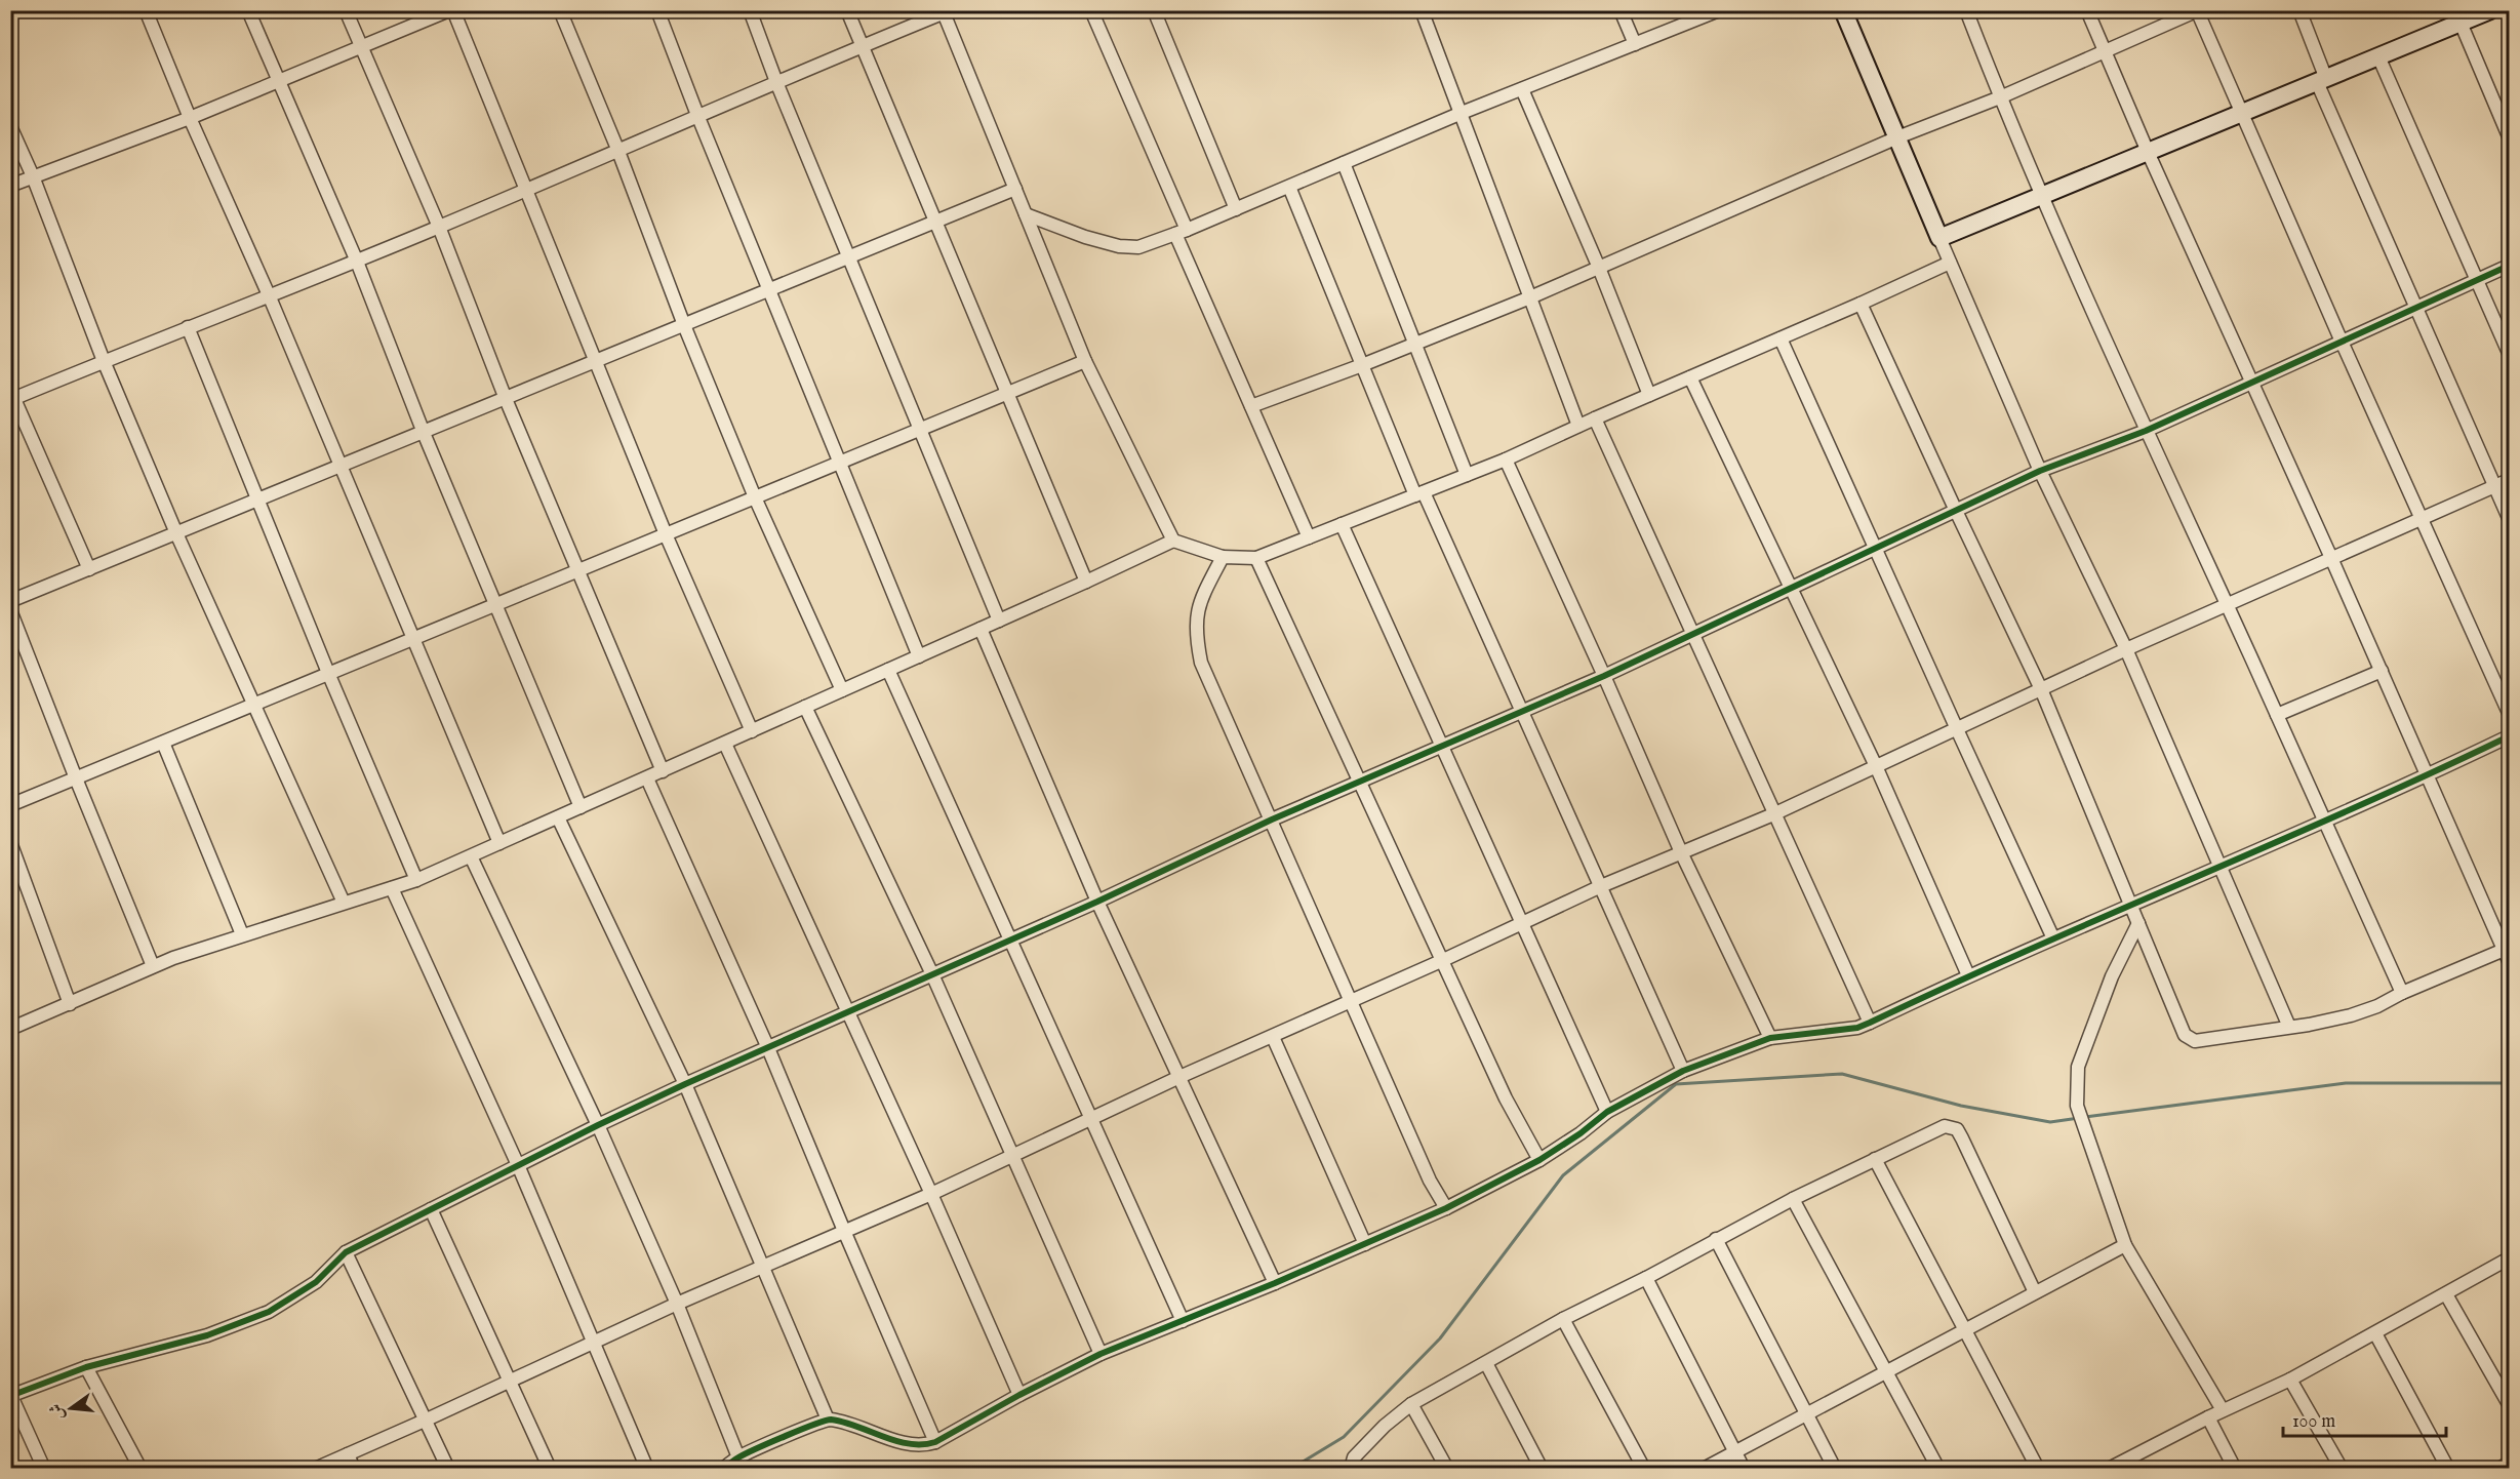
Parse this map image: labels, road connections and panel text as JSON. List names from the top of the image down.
{
  "scale_bar": "100 m",
  "north": "left"
}
